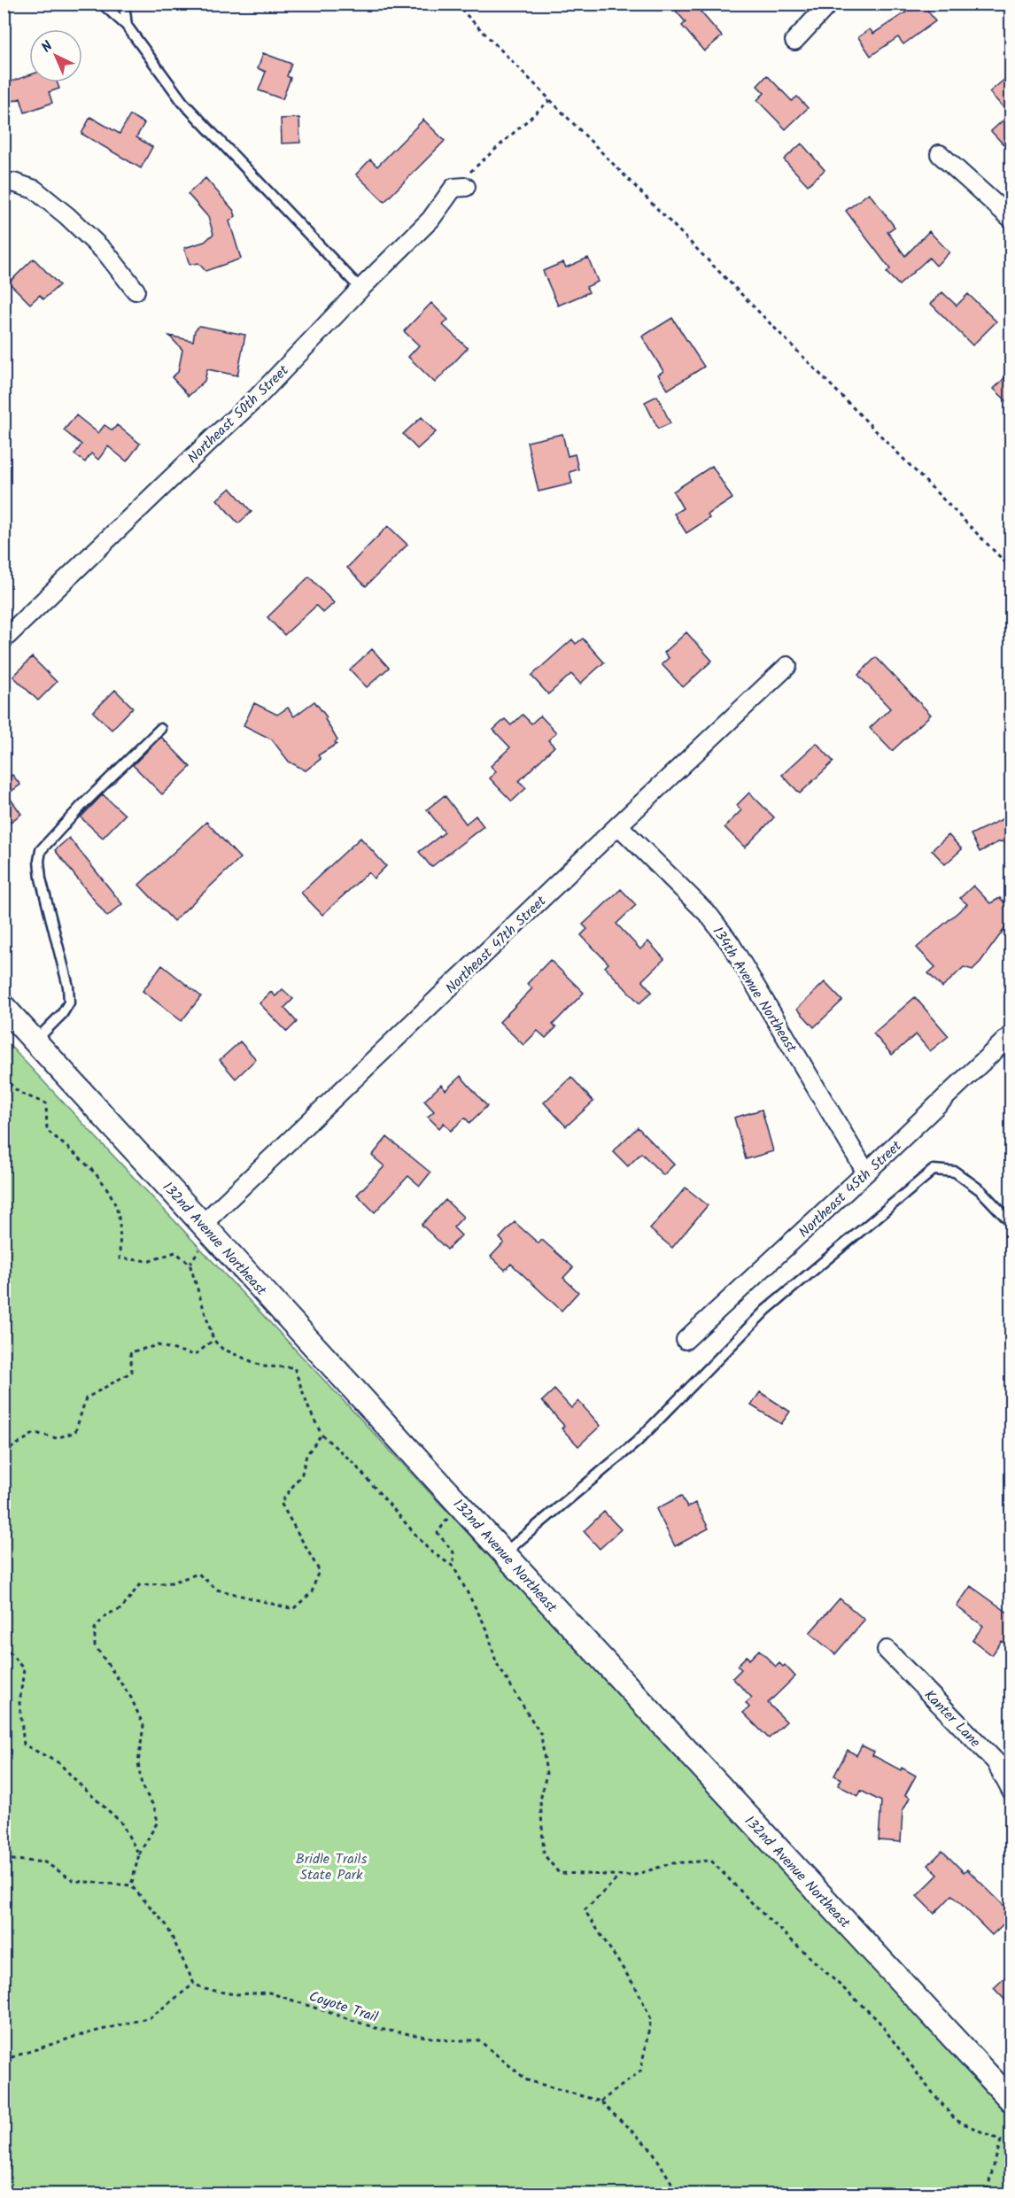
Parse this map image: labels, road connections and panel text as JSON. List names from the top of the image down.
{
  "streets": {
    "street": [
      "Northeast 50th Street",
      "Northeast 47th Street",
      "134th Avenue Northeast",
      "Northeast 45th Street",
      "132nd Avenue Northeast",
      "Kanter Lane"
    ],
    "path": ["Coyote Trail"]
  },
  "crossings": [
    ["Northeast 47th Street", "134th Avenue Northeast"],
    ["Northeast 47th Street", "132nd Avenue Northeast"],
    ["134th Avenue Northeast", "Northeast 45th Street"]
  ],
  "parks": ["Bridle Trails State Park"],
  "north": "top left"
}
